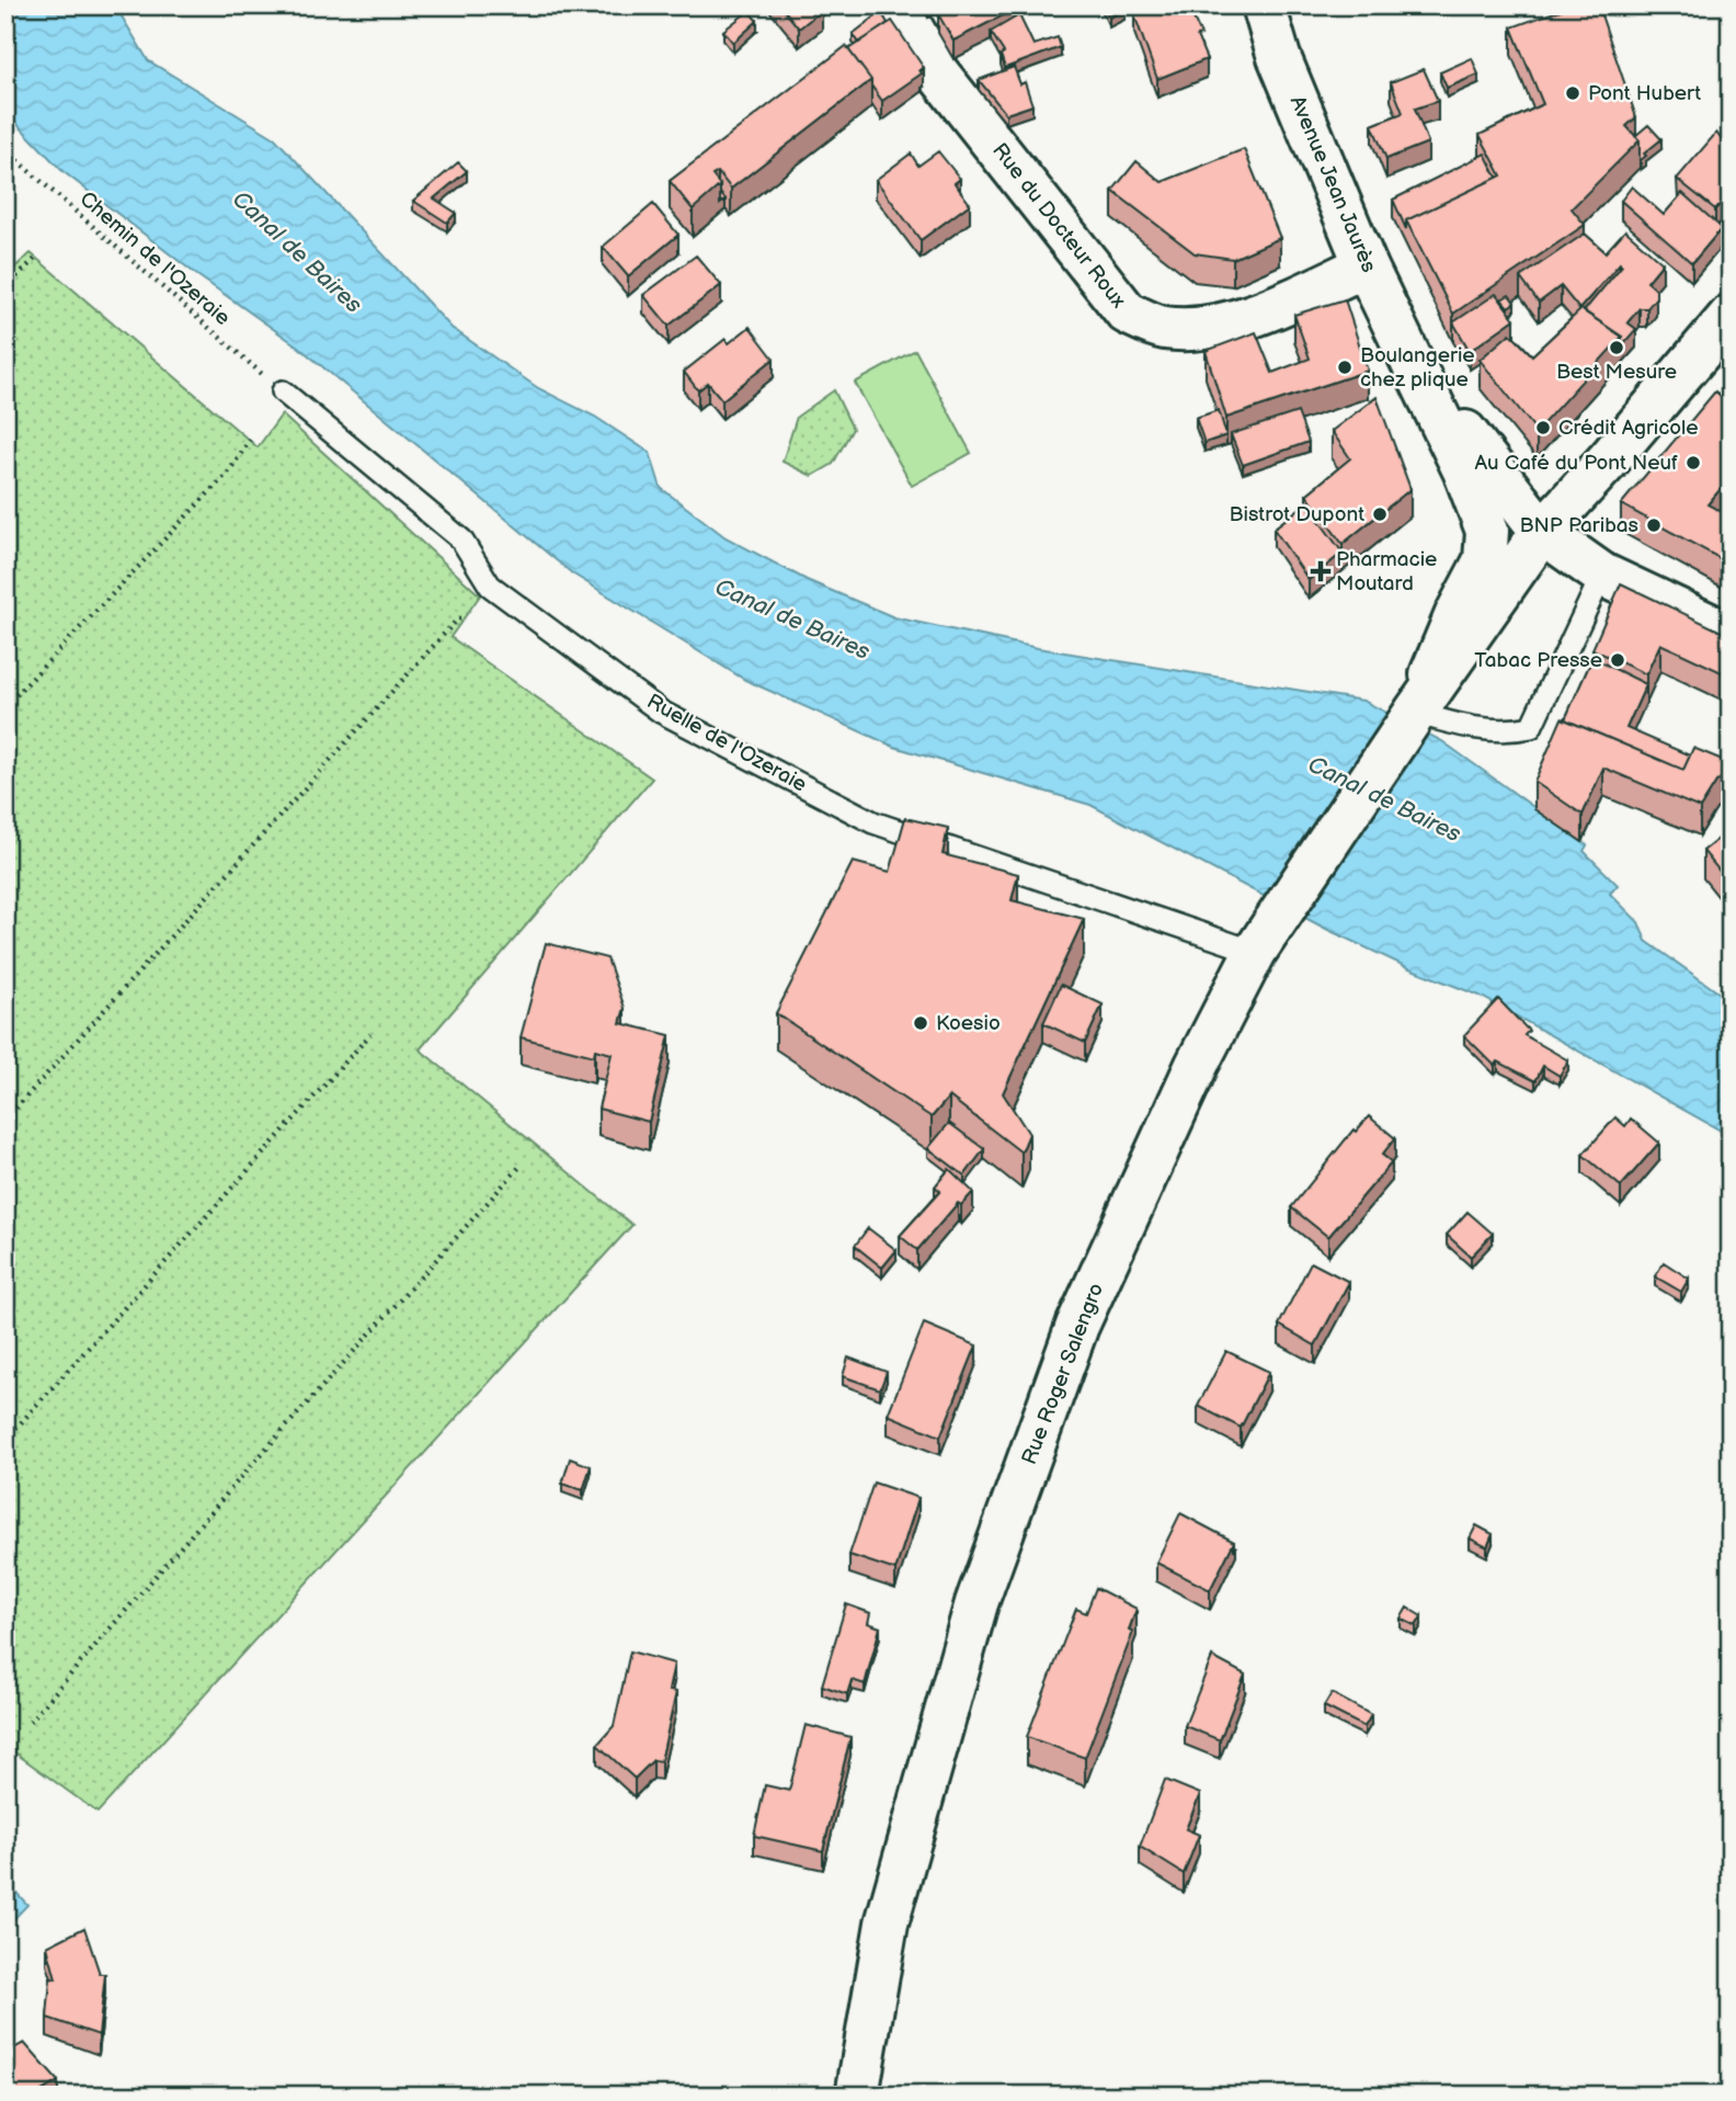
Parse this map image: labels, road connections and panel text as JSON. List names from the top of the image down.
{
  "streets": {
    "main road": ["Avenue Jean Jaurès", "Rue du Docteur Roux", "Rue Roger Salengro"],
    "lane": ["Ruelle de l'Ozeraie"],
    "path": ["Chemin de l'Ozeraie"]
  },
  "crossings": [
    ["Avenue Jean Jaurès", "Rue du Docteur Roux"],
    ["Avenue Jean Jaurès", "Rue Roger Salengro"],
    ["Chemin de l'Ozeraie", "Ruelle de l'Ozeraie"],
    ["Ruelle de l'Ozeraie", "Rue Roger Salengro"]
  ],
  "water": ["Canal de Baires"],
  "places": {
    "other": [
      "Pont Hubert",
      "Best Mesure",
      "Boulangerie chez plique",
      "Crédit Agricole",
      "Au Café du Pont Neuf",
      "Bistrot Dupont",
      "BNP Paribas",
      "Tabac Presse",
      "Koesio"
    ],
    "health": ["Pharmacie Moutard"]
  }
}
